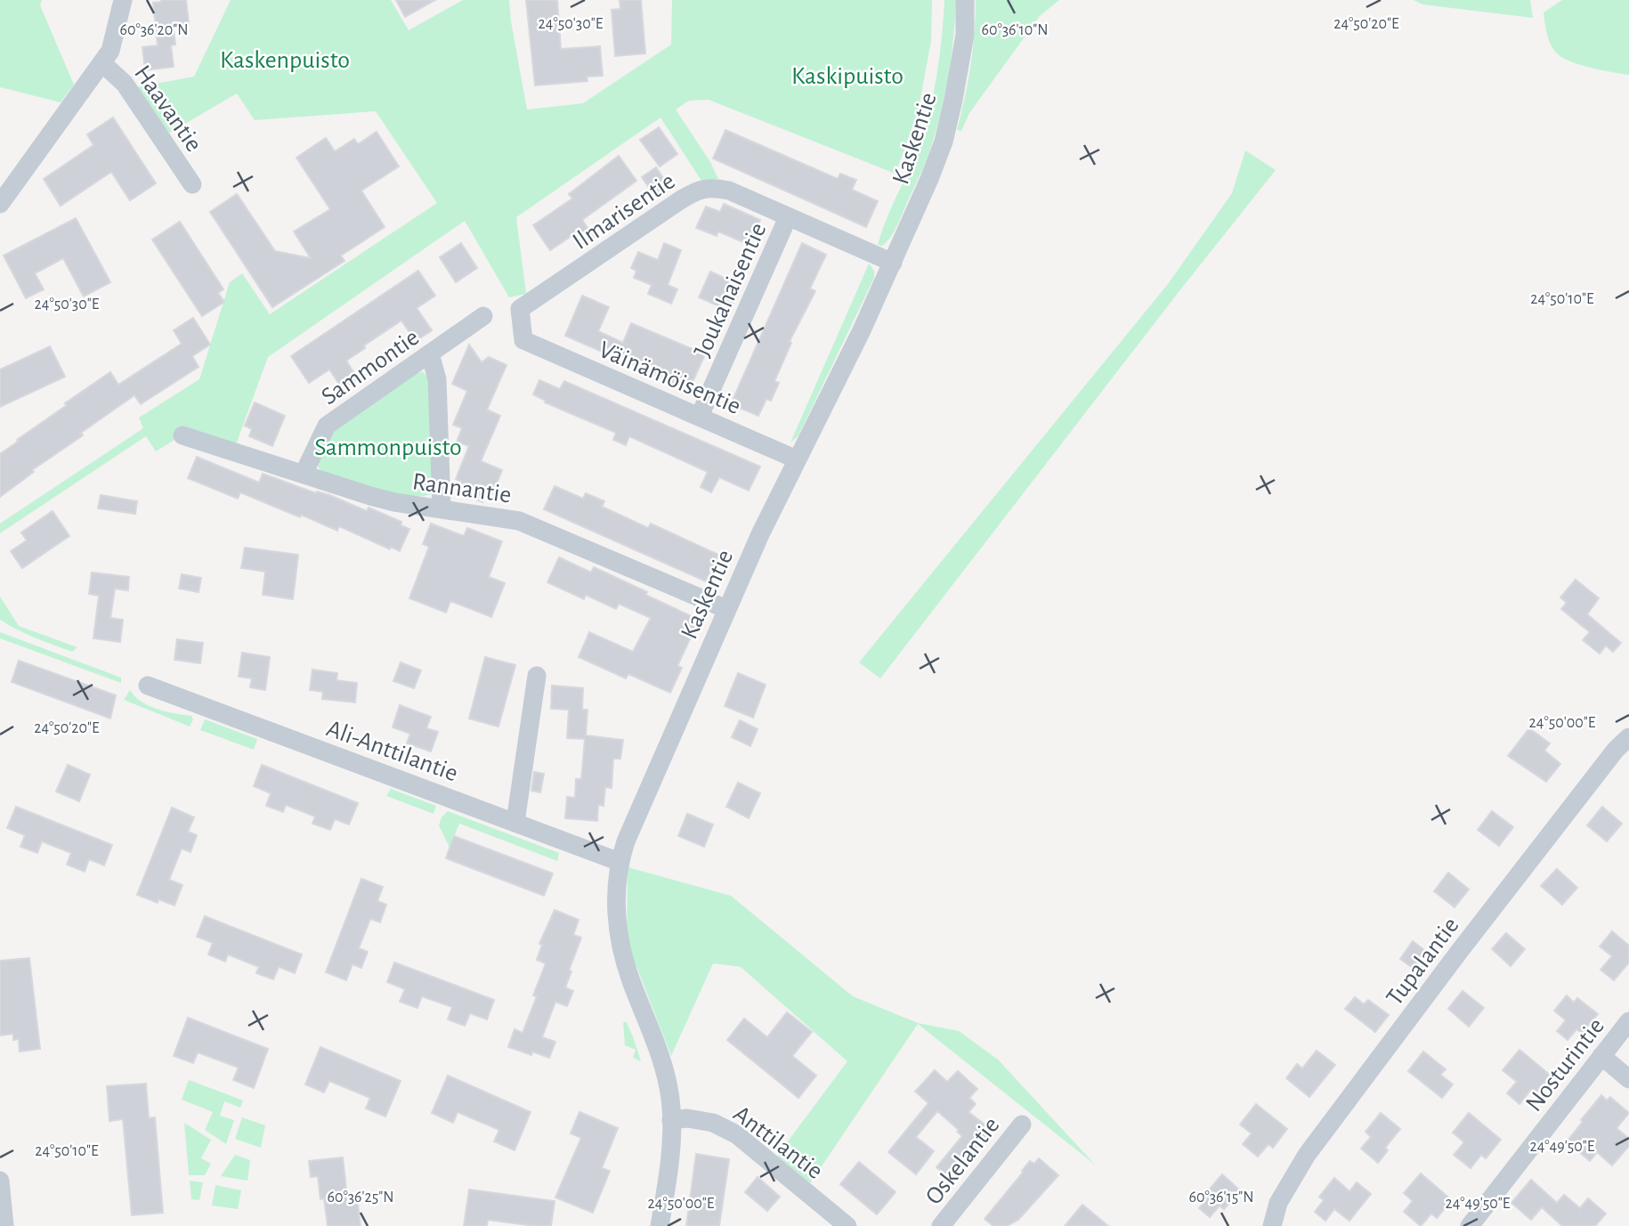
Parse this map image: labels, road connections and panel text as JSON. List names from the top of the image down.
{
  "streets": {
    "street": [
      "Haavantie",
      "Kaskentie",
      "Ilmarisentie",
      "Joukahaisentie",
      "Sammontie",
      "Väinämöisentie",
      "Rannantie",
      "Ali-Anttilantie",
      "Tupalantie",
      "Nosturintie",
      "Anttilantie",
      "Oskelantie"
    ]
  },
  "crossings": [
    ["Kaskentie", "Ilmarisentie"],
    ["Kaskentie", "Väinämöisentie"],
    ["Kaskentie", "Rannantie"],
    ["Kaskentie", "Ali-Anttilantie"],
    ["Kaskentie", "Anttilantie"],
    ["Ilmarisentie", "Joukahaisentie"],
    ["Ilmarisentie", "Väinämöisentie"],
    ["Joukahaisentie", "Väinämöisentie"],
    ["Sammontie", "Rannantie"]
  ],
  "parks": ["Kaskenpuisto", "Kaskipuisto", "Sammonpuisto"],
  "coordinates": [
    "24°50'30\"E",
    "24°50'20\"E",
    "60°36'20\"N",
    "60°36'10\"N",
    "24°50'10\"E",
    "24°50'00\"E",
    "24°49'50\"E",
    "60°36'25\"N",
    "60°36'15\"N"
  ]
}
